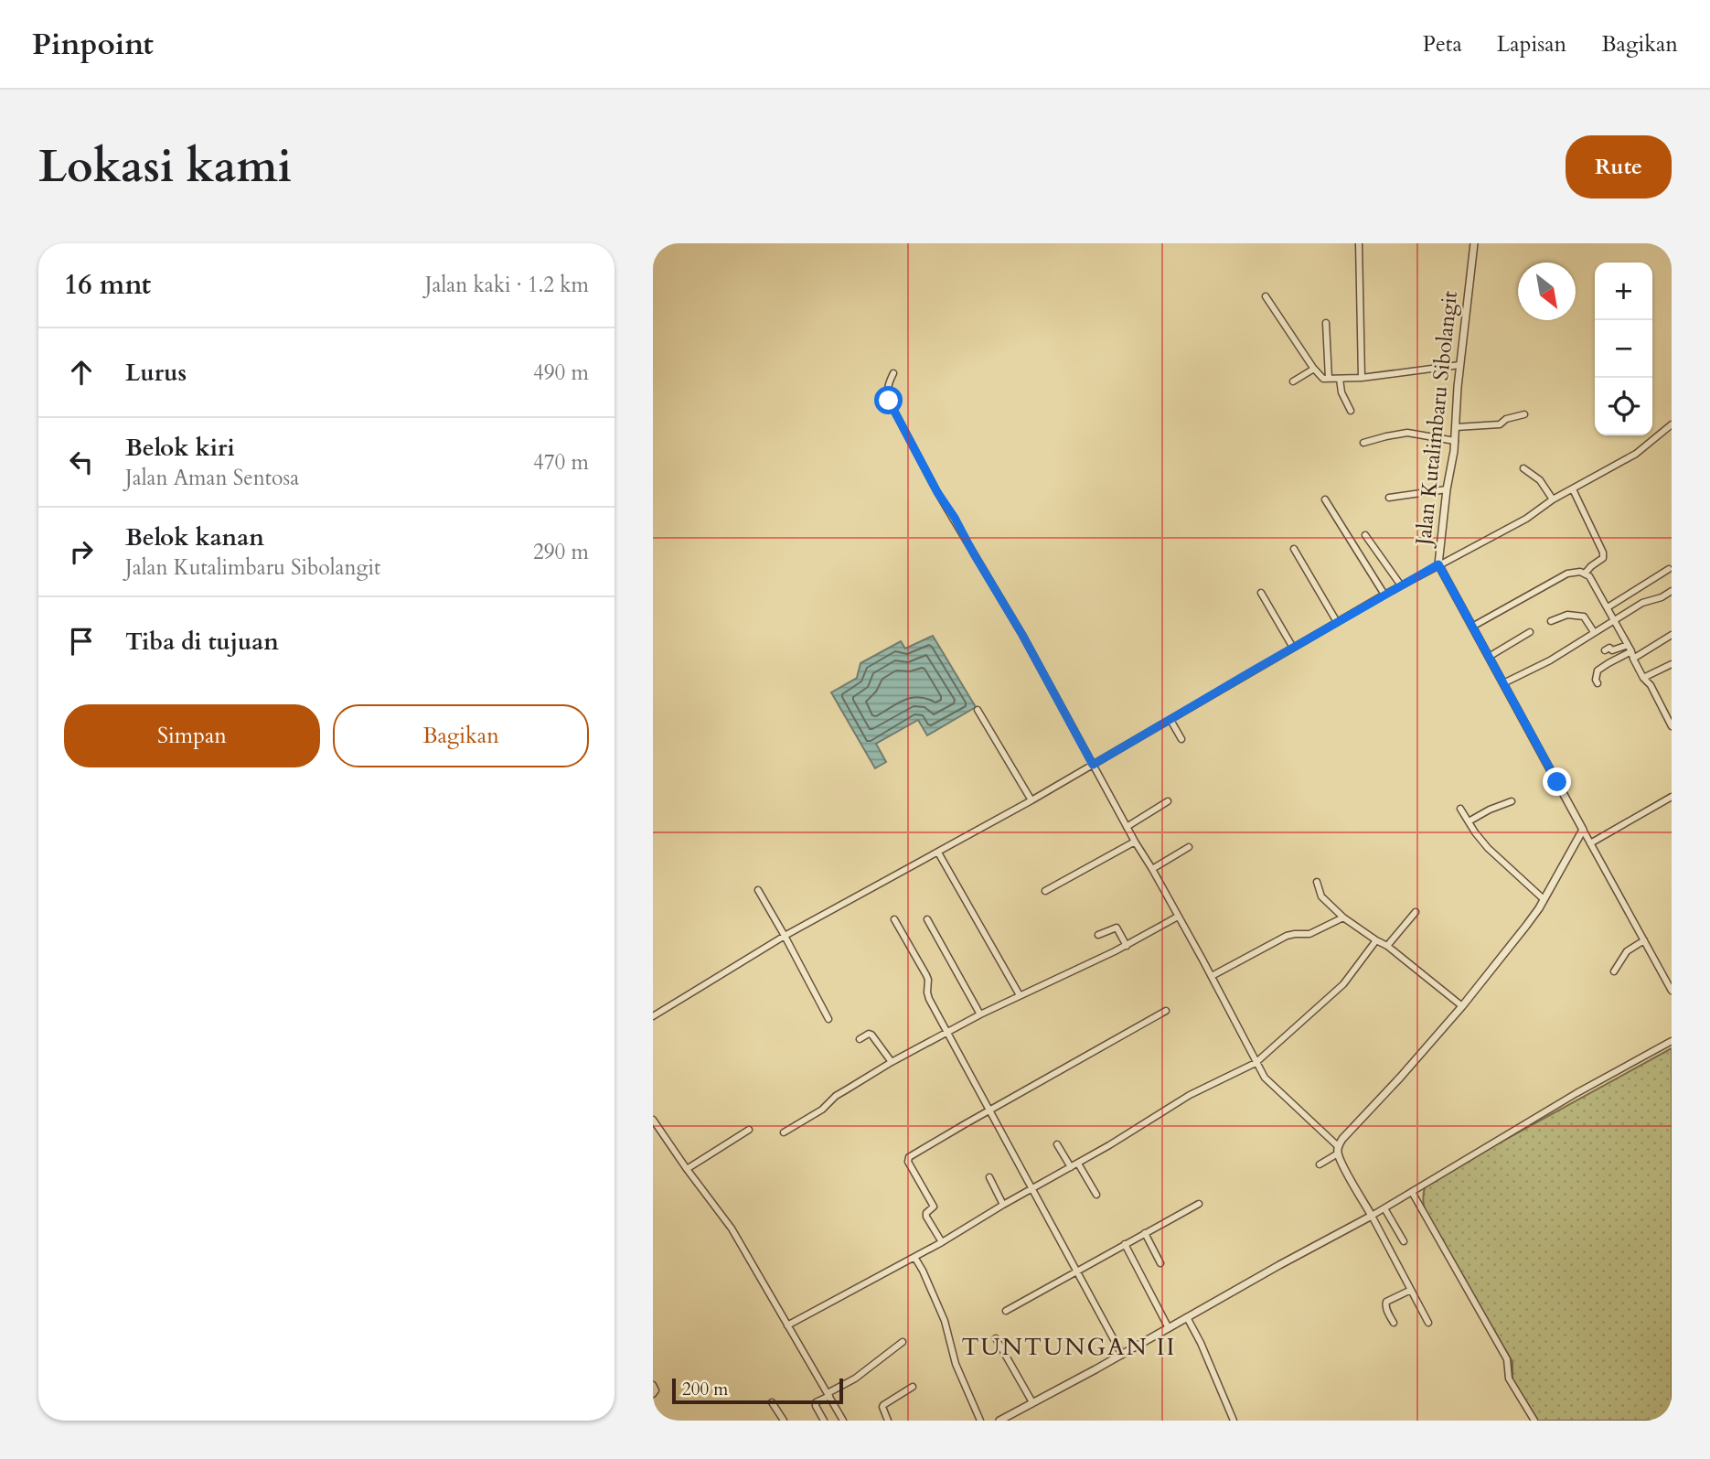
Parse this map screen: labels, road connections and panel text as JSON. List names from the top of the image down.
{
  "streets": {
    "street": ["Jalan Kutalimbaru Sibolangit"]
  },
  "districts": ["TUNTUNGAN II"],
  "scale_bar": "200 m",
  "north": "bottom right",
  "page": {
    "header": "Pinpoint",
    "nav": ["Peta", "Lapisan", "Bagikan"],
    "buttons": [
      "Rute",
      ["Simpan", "Bagikan"]
    ],
    "title": "Lokasi kami",
    "heading": ["16 mnt", "Jalan kaki · 1.2 km"],
    "map_buttons": ["+", "−"],
    "list": [
      ["Lurus", "490 m"],
      ["Belok kiri", "Jalan Aman Sentosa", "470 m"],
      ["Belok kanan", "Jalan Kutalimbaru Sibolangit", "290 m"],
      "Tiba di tujuan"
    ],
    "scale": "200 m"
  }
}
